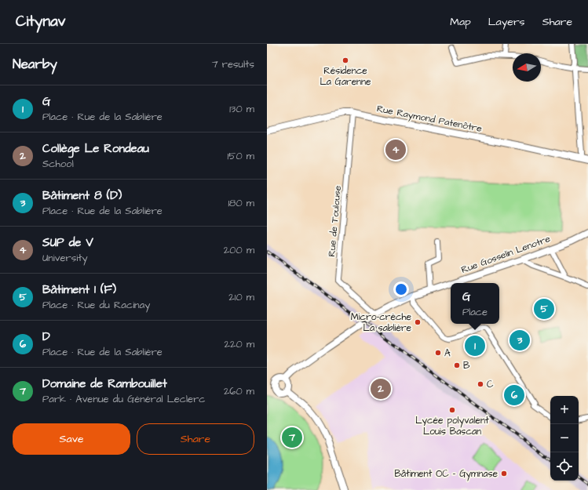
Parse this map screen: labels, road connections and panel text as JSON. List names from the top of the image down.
{
  "streets": {
    "main road": ["Rue Raymond Patenôtre", "Rue Gosselin Lenotre"],
    "street": ["Rue de Toulouse"]
  },
  "crossings": [
    ["Rue Raymond Patenôtre", "Rue de Toulouse"],
    ["Rue de Toulouse", "Rue Gosselin Lenotre"]
  ],
  "places": [
    "Résidence La Garenne",
    "Micro-crèche La sablière",
    "A",
    "B",
    "C",
    "Lycée polyvalent Louis Bascan",
    "Bâtiment OC - Gymnase"
  ],
  "north": "left",
  "page": {
    "header": "Citynav",
    "nav": ["Map", "Layers", "Share"],
    "heading": ["Nearby", "7 results"],
    "list": [
      {
        "mark": "1",
        "name": "G",
        "note": "Place · Rue de la Sablière",
        "value": "130 m"
      },
      {
        "mark": "2",
        "name": "Collège Le Rondeau",
        "note": "School",
        "value": "150 m"
      },
      {
        "mark": "3",
        "name": "Bâtiment 8 (D)",
        "note": "Place · Rue de la Sablière",
        "value": "180 m"
      },
      {
        "mark": "4",
        "name": "SUP de V",
        "note": "University",
        "value": "200 m"
      },
      {
        "mark": "5",
        "name": "Bâtiment 1 (F)",
        "note": "Place · Rue du Racinay",
        "value": "210 m"
      },
      {
        "mark": "6",
        "name": "D",
        "note": "Place · Rue de la Sablière",
        "value": "220 m"
      },
      {
        "mark": "7",
        "name": "Domaine de Rambouillet",
        "note": "Park · Avenue du Général Leclerc",
        "value": "260 m"
      }
    ],
    "pins": [
      "4",
      "5",
      "3",
      "1",
      "2",
      "6",
      "7"
    ],
    "popup": ["G", "Place"],
    "map_buttons": ["+", "−"],
    "buttons": ["Save", "Share"]
  }
}
